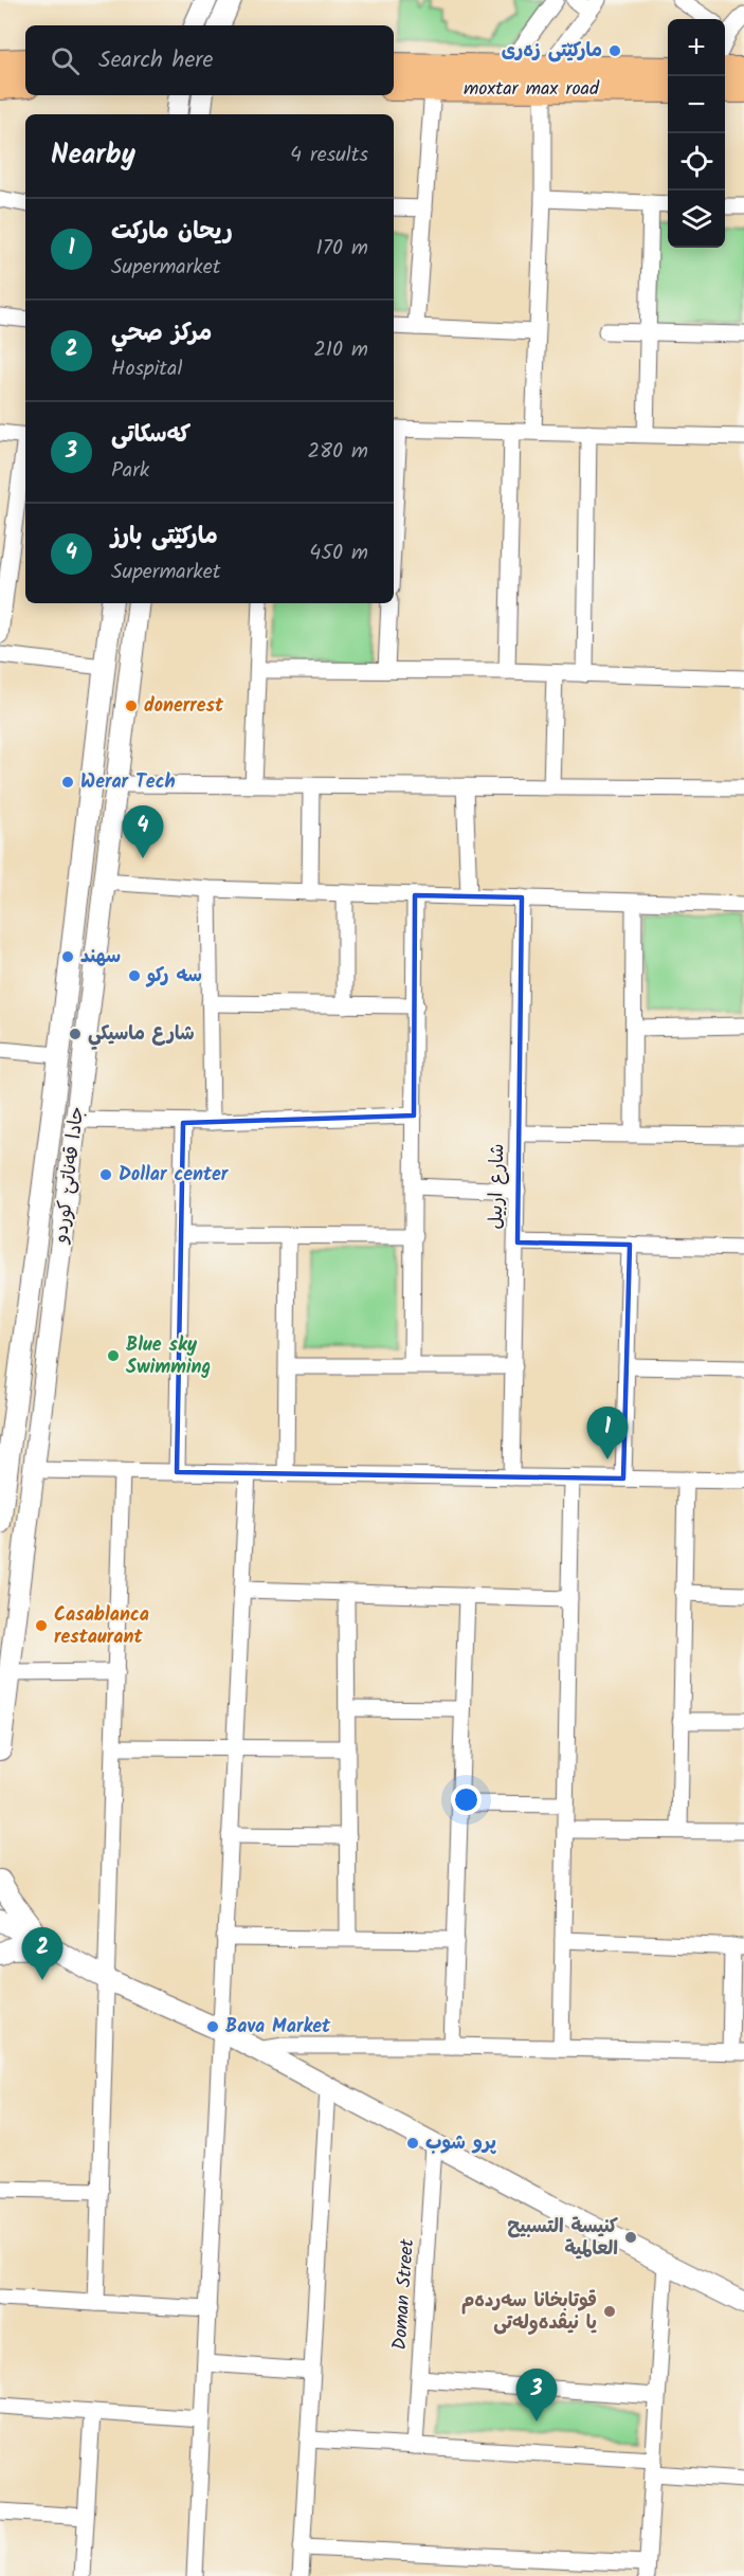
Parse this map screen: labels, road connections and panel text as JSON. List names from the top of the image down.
{
  "streets": {
    "main road": ["moxtar max road"],
    "street": ["جادا قەناتێ کوردو", "شارع اربيل", "Doman Street"]
  },
  "places": [
    "مارکێتی زەری",
    "donerrest",
    "Werar Tech",
    "سهند",
    "سه ركو",
    "شارع ماسيكي",
    "Dollar center",
    "Blue sky Swimming",
    "Casablanca restaurant",
    "Bava Market",
    "پرو شوب",
    "كنيسة التسبيح العالمية",
    "قوتابخانا سەردەم یا نیڤدەولەتی"
  ],
  "page": {
    "map_buttons": ["+", "−"],
    "search": "Search here",
    "heading": ["Nearby", "4 results"],
    "list": [
      {
        "mark": "1",
        "name": "ريحان ماركت",
        "note": "Supermarket",
        "value": "170 m"
      },
      {
        "mark": "2",
        "name": "مركز صحي",
        "note": "Hospital",
        "value": "210 m"
      },
      {
        "mark": "3",
        "name": "کەسکاتی",
        "note": "Park",
        "value": "280 m"
      },
      {
        "mark": "4",
        "name": "مارکێتی بارز",
        "note": "Supermarket",
        "value": "450 m"
      }
    ],
    "pins": [
      "4",
      "1",
      "2",
      "3"
    ]
  }
}
